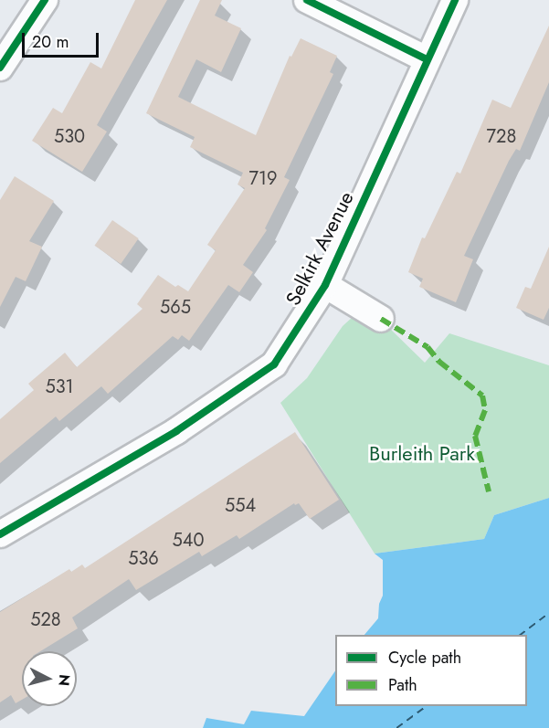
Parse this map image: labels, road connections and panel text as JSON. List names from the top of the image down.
{
  "streets": {
    "street": ["Selkirk Avenue"]
  },
  "parks": ["Burleith Park"],
  "house_numbers": [
    "530",
    "728",
    "719",
    "565",
    "531",
    "554",
    "540",
    "536",
    "528"
  ],
  "legend": ["Cycle path", "Path"],
  "scale_bar": "20 m",
  "north": "right"
}
